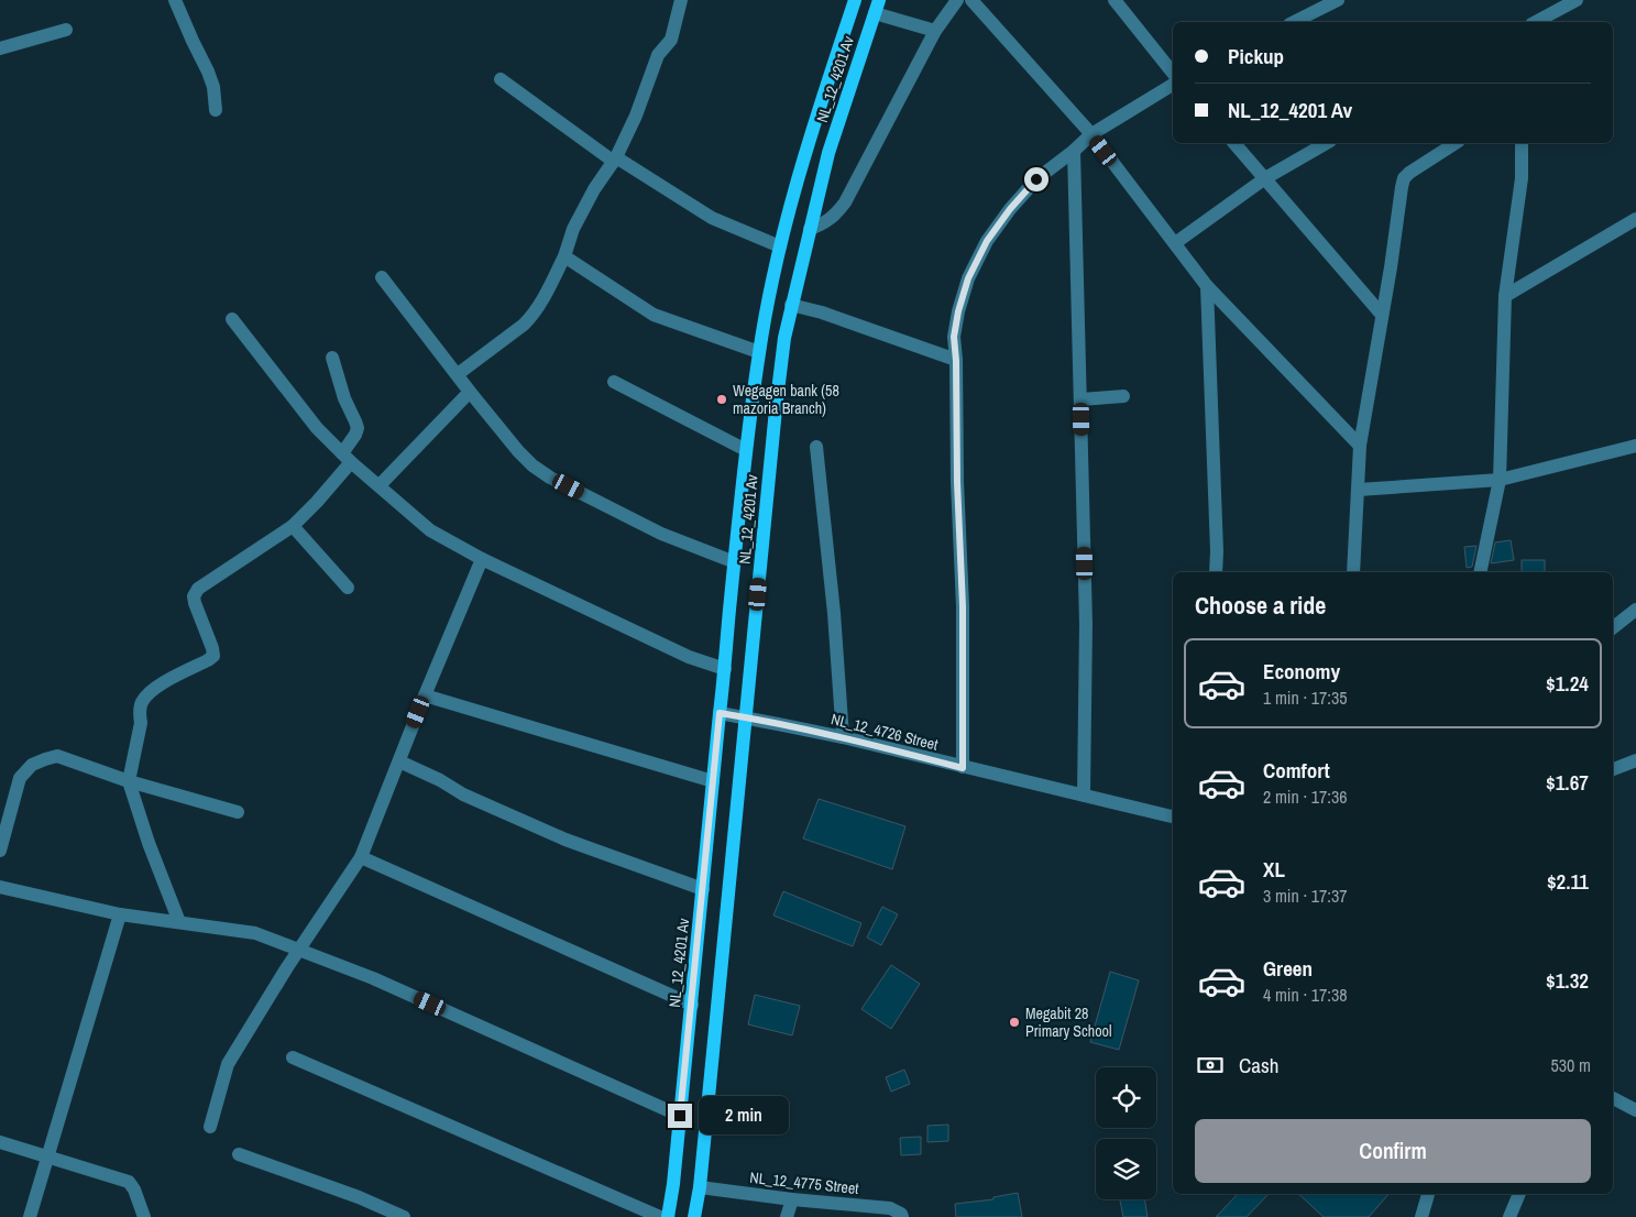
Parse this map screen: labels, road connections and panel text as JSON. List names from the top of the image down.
{
  "streets": {
    "main road": ["NL_12_4201 Av"],
    "street": ["NL_12_4726 Street", "NL_12_4775 Street"]
  },
  "crossings": [
    ["NL_12_4201 Av", "NL_12_4726 Street"],
    ["NL_12_4201 Av", "NL_12_4775 Street"]
  ],
  "places": ["Wegagen bank (58 mazoria Branch)", "Megabit 28 Primary School"],
  "page": {
    "banner": ["Pickup", "NL_12_4201 Av"],
    "heading": "Choose a ride",
    "list": [
      {
        "name": "Economy",
        "note": "1 min · 17:35",
        "value": "$1.24"
      },
      {
        "name": "Comfort",
        "note": "2 min · 17:36",
        "value": "$1.67"
      },
      {
        "name": "XL",
        "note": "3 min · 17:37",
        "value": "$2.11"
      },
      {
        "name": "Green",
        "note": "4 min · 17:38",
        "value": "$1.32"
      }
    ],
    "pay": ["Cash", "530 m"],
    "bubble": "2 min",
    "buttons": "Confirm"
  }
}
